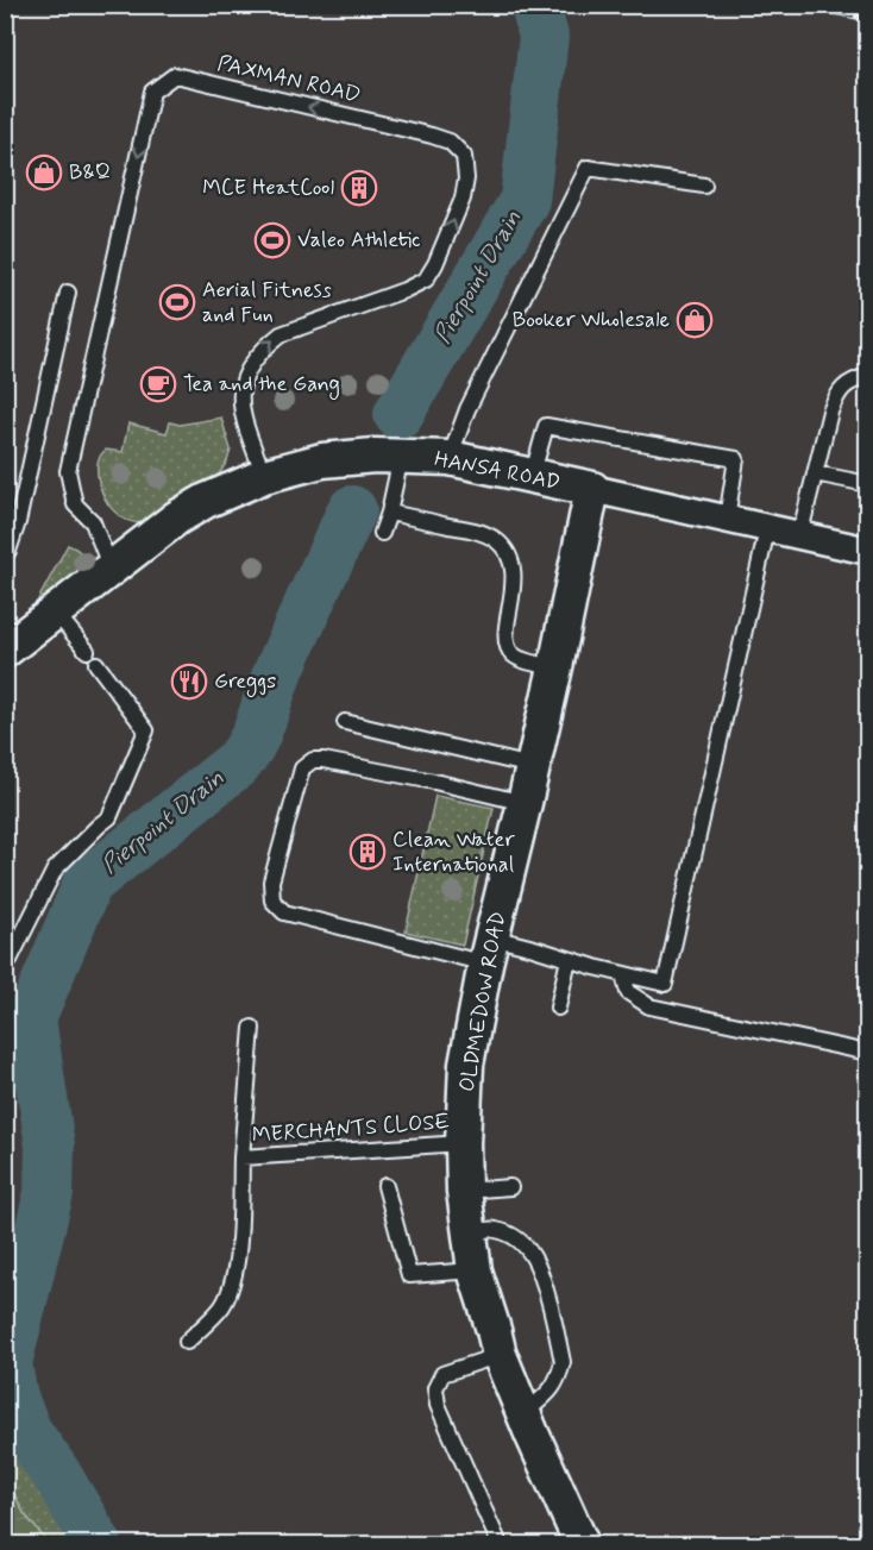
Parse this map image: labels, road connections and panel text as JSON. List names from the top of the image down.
{
  "streets": {
    "street": ["HANSA ROAD", "OLDMEDOW ROAD"],
    "lane": ["PAXMAN ROAD", "MERCHANTS CLOSE"]
  },
  "crossings": [
    ["PAXMAN ROAD", "HANSA ROAD"],
    ["HANSA ROAD", "OLDMEDOW ROAD"],
    ["OLDMEDOW ROAD", "MERCHANTS CLOSE"]
  ],
  "water": ["Pierpoint Drain"],
  "places": {
    "shop": ["B&Q", "Booker Wholesale"],
    "building": ["MCE HeatCool", "Clean Water International"],
    "sports": ["Valeo Athletic", "Aerial Fitness and Fun"],
    "cafe": ["Tea and the Gang"],
    "restaurant": ["Greggs"]
  }
}
